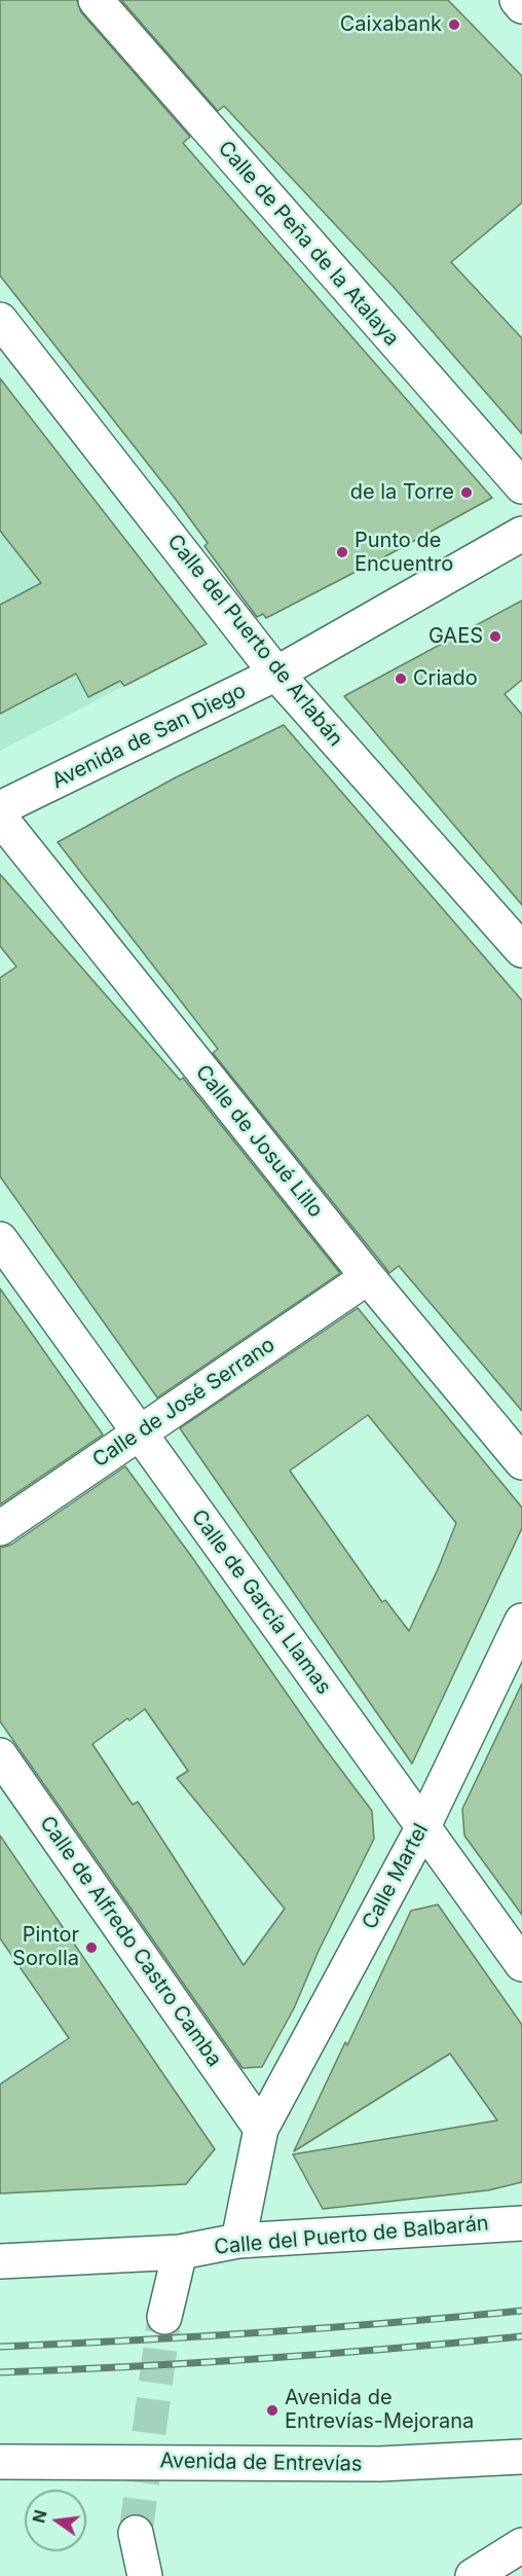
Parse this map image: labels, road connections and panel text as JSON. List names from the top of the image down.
{
  "streets": {
    "street": [
      "Calle de Peña de la Atalaya",
      "Calle del Puerto de Arlabán",
      "Avenida de San Diego",
      "Calle de Josué Lillo",
      "Calle de José Serrano",
      "Calle de García Llamas",
      "Calle Martel",
      "Calle de Alfredo Castro Camba",
      "Calle del Puerto de Balbarán",
      "Avenida de Entrevías"
    ]
  },
  "crossings": [
    ["Calle del Puerto de Arlabán", "Avenida de San Diego"],
    ["Calle de Josué Lillo", "Calle de José Serrano"],
    ["Calle de José Serrano", "Calle de García Llamas"],
    ["Calle de García Llamas", "Calle Martel"],
    ["Calle Martel", "Calle de Alfredo Castro Camba"],
    ["Calle Martel", "Calle del Puerto de Balbarán"]
  ],
  "places": [
    "Caixabank",
    "de la Torre",
    "Punto de Encuentro",
    "GAES",
    "Criado",
    "Pintor Sorolla",
    "Avenida de Entrevías-Mejorana"
  ],
  "north": "left"
}
